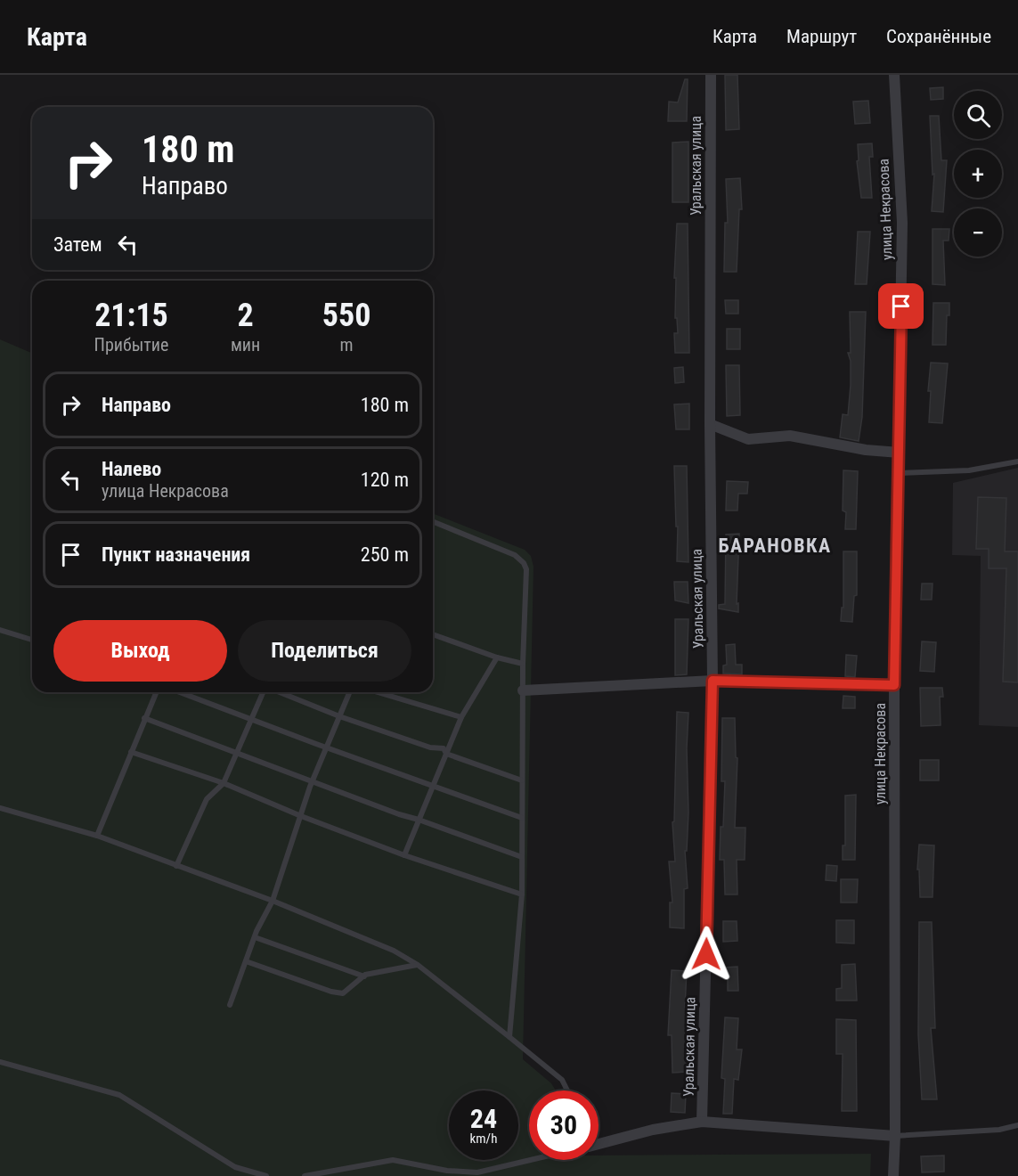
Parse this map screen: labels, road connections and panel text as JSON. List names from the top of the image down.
{
  "streets": {
    "street": ["Уральская улица", "улица Некрасова"]
  },
  "districts": ["БАРАНОВКА"],
  "page": {
    "header": "Карта",
    "nav": ["Карта", "Маршрут", "Сохранённые"],
    "map_buttons": ["+", "−"],
    "turn": ["180 m", "Направо"],
    "then": "Затем",
    "eta": [
      "21:15",
      "Прибытие",
      "2",
      "мин",
      "550",
      "m"
    ],
    "list": [
      {
        "name": "Направо",
        "value": "180 m"
      },
      {
        "name": "Налево",
        "note": "улица Некрасова",
        "value": "120 m"
      },
      {
        "name": "Пункт назначения",
        "value": "250 m"
      }
    ],
    "buttons": ["Выход", "Поделиться"],
    "speed": "24 km/h",
    "limit": "30"
  }
}
